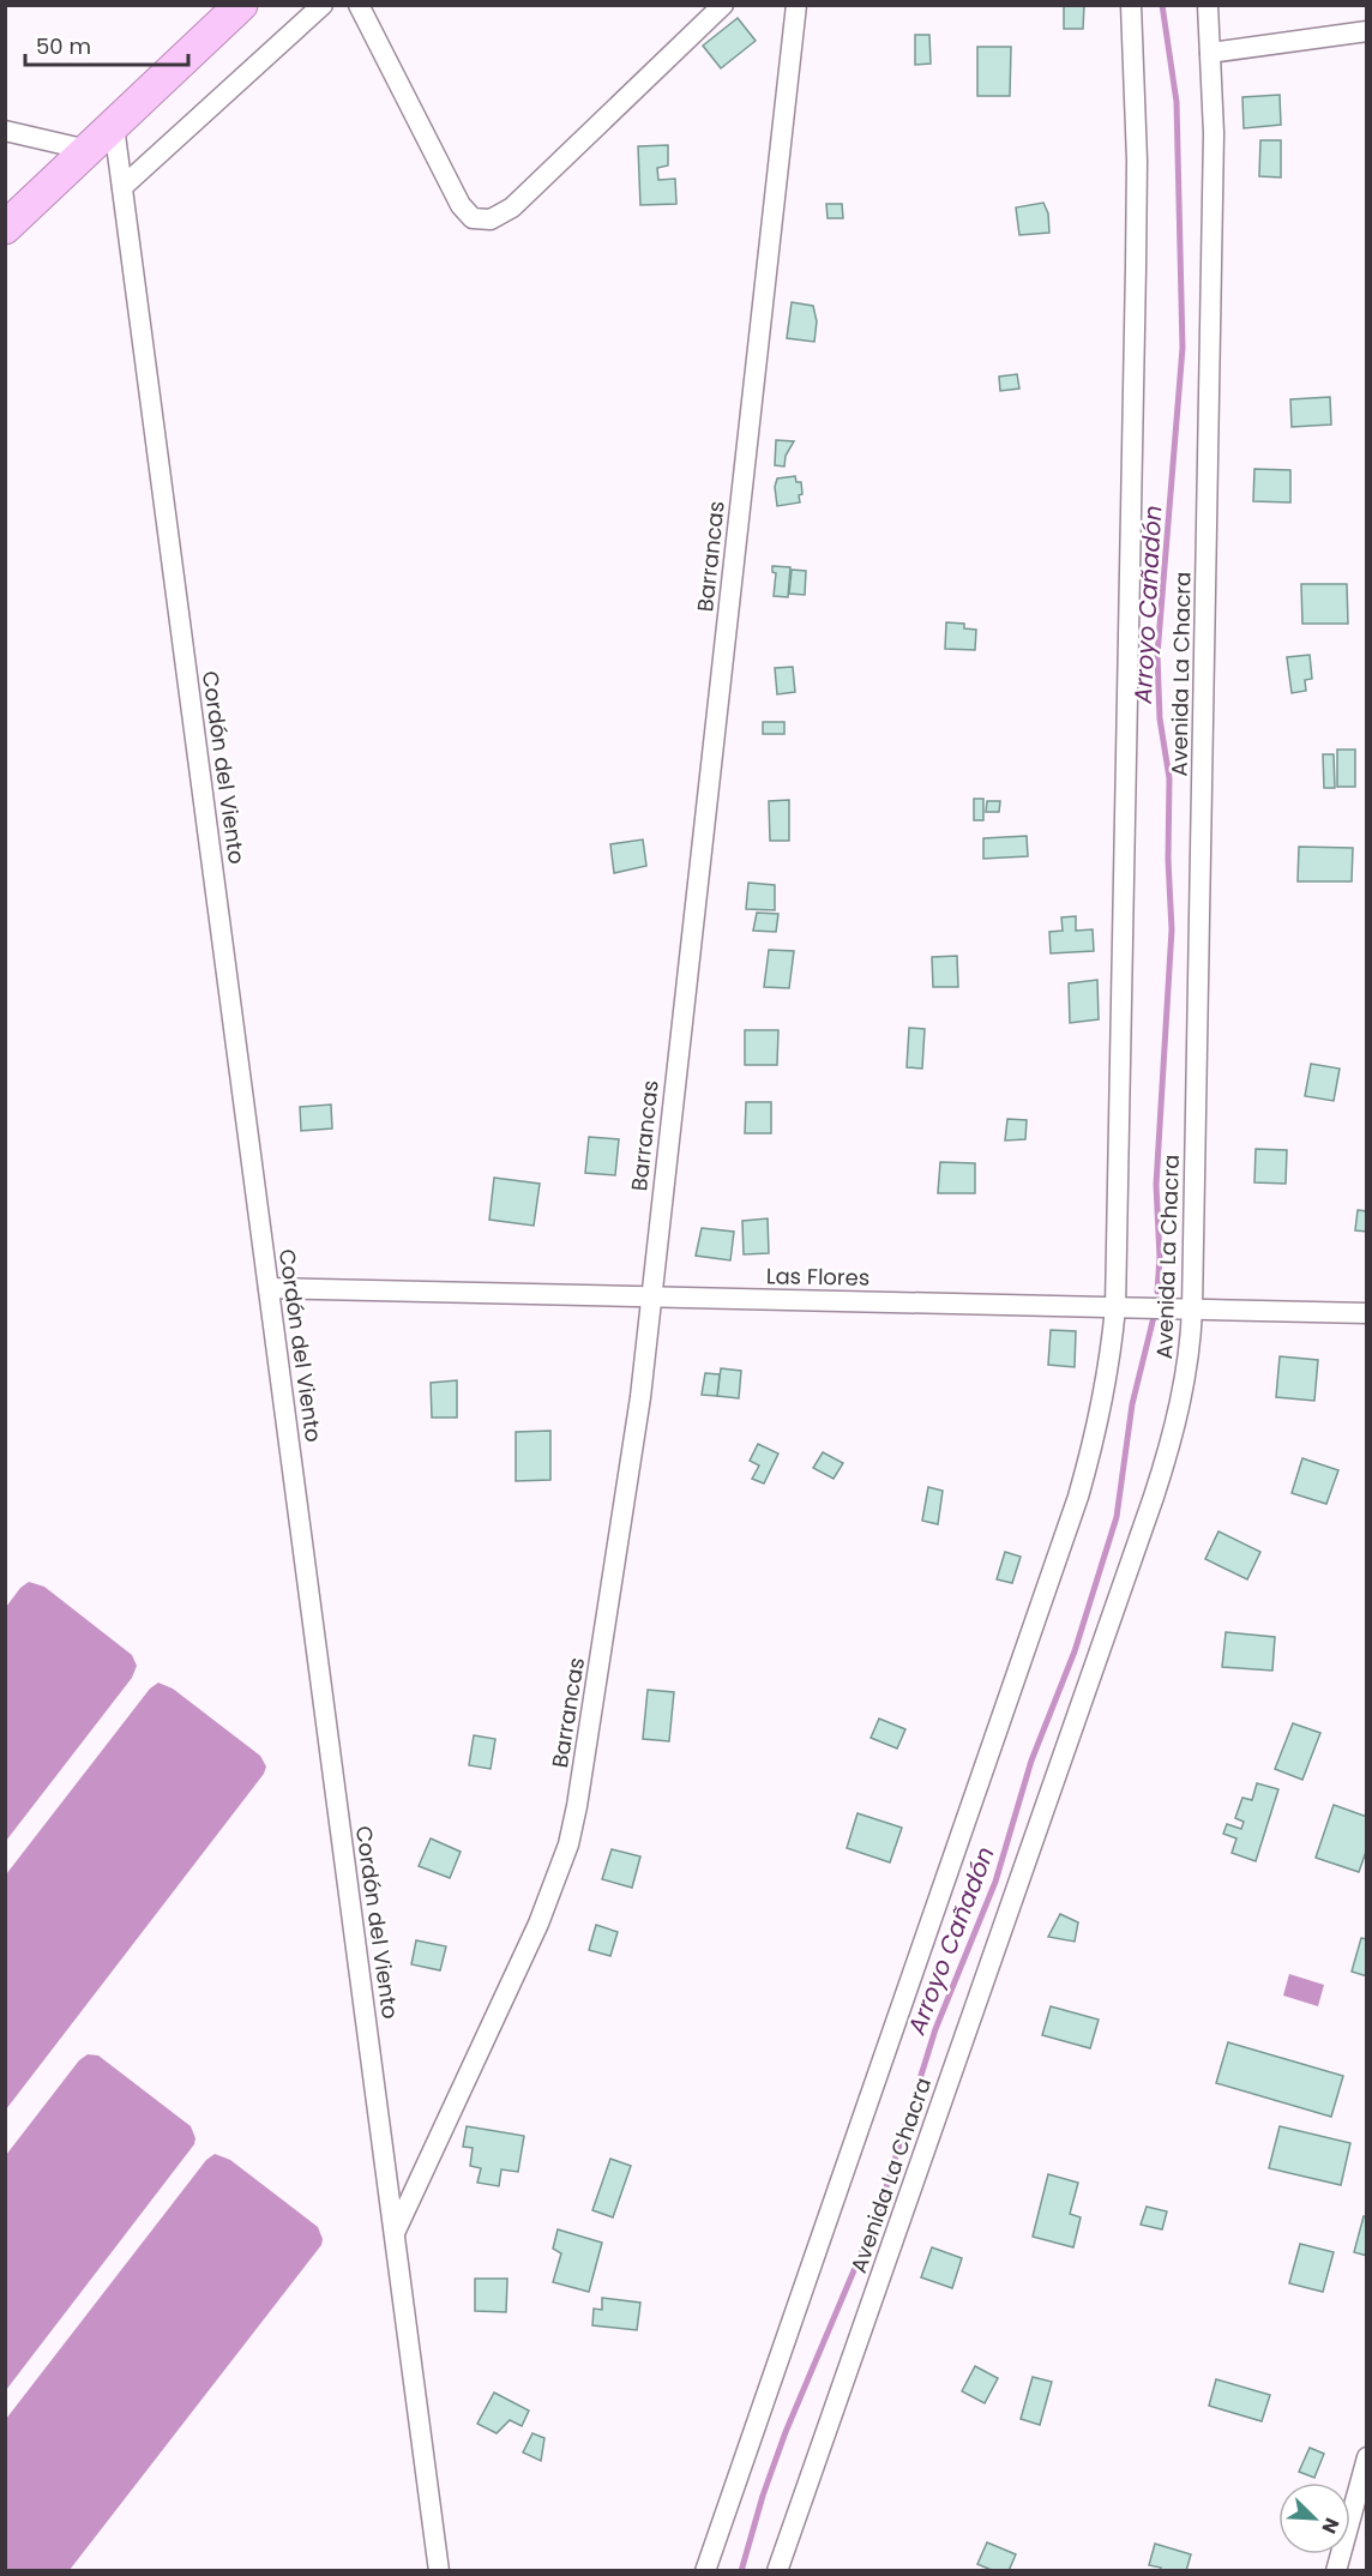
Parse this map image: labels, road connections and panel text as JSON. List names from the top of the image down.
{
  "streets": {
    "street": [
      "Barrancas",
      "Avenida La Chacra",
      "Cordón del Viento",
      "Las Flores"
    ]
  },
  "crossings": [
    ["Barrancas", "Cordón del Viento"],
    ["Barrancas", "Las Flores"],
    ["Avenida La Chacra", "Las Flores"],
    ["Cordón del Viento", "Las Flores"]
  ],
  "water": ["Arroyo Cañadón"],
  "scale_bar": "50 m",
  "north": "bottom right"
}
